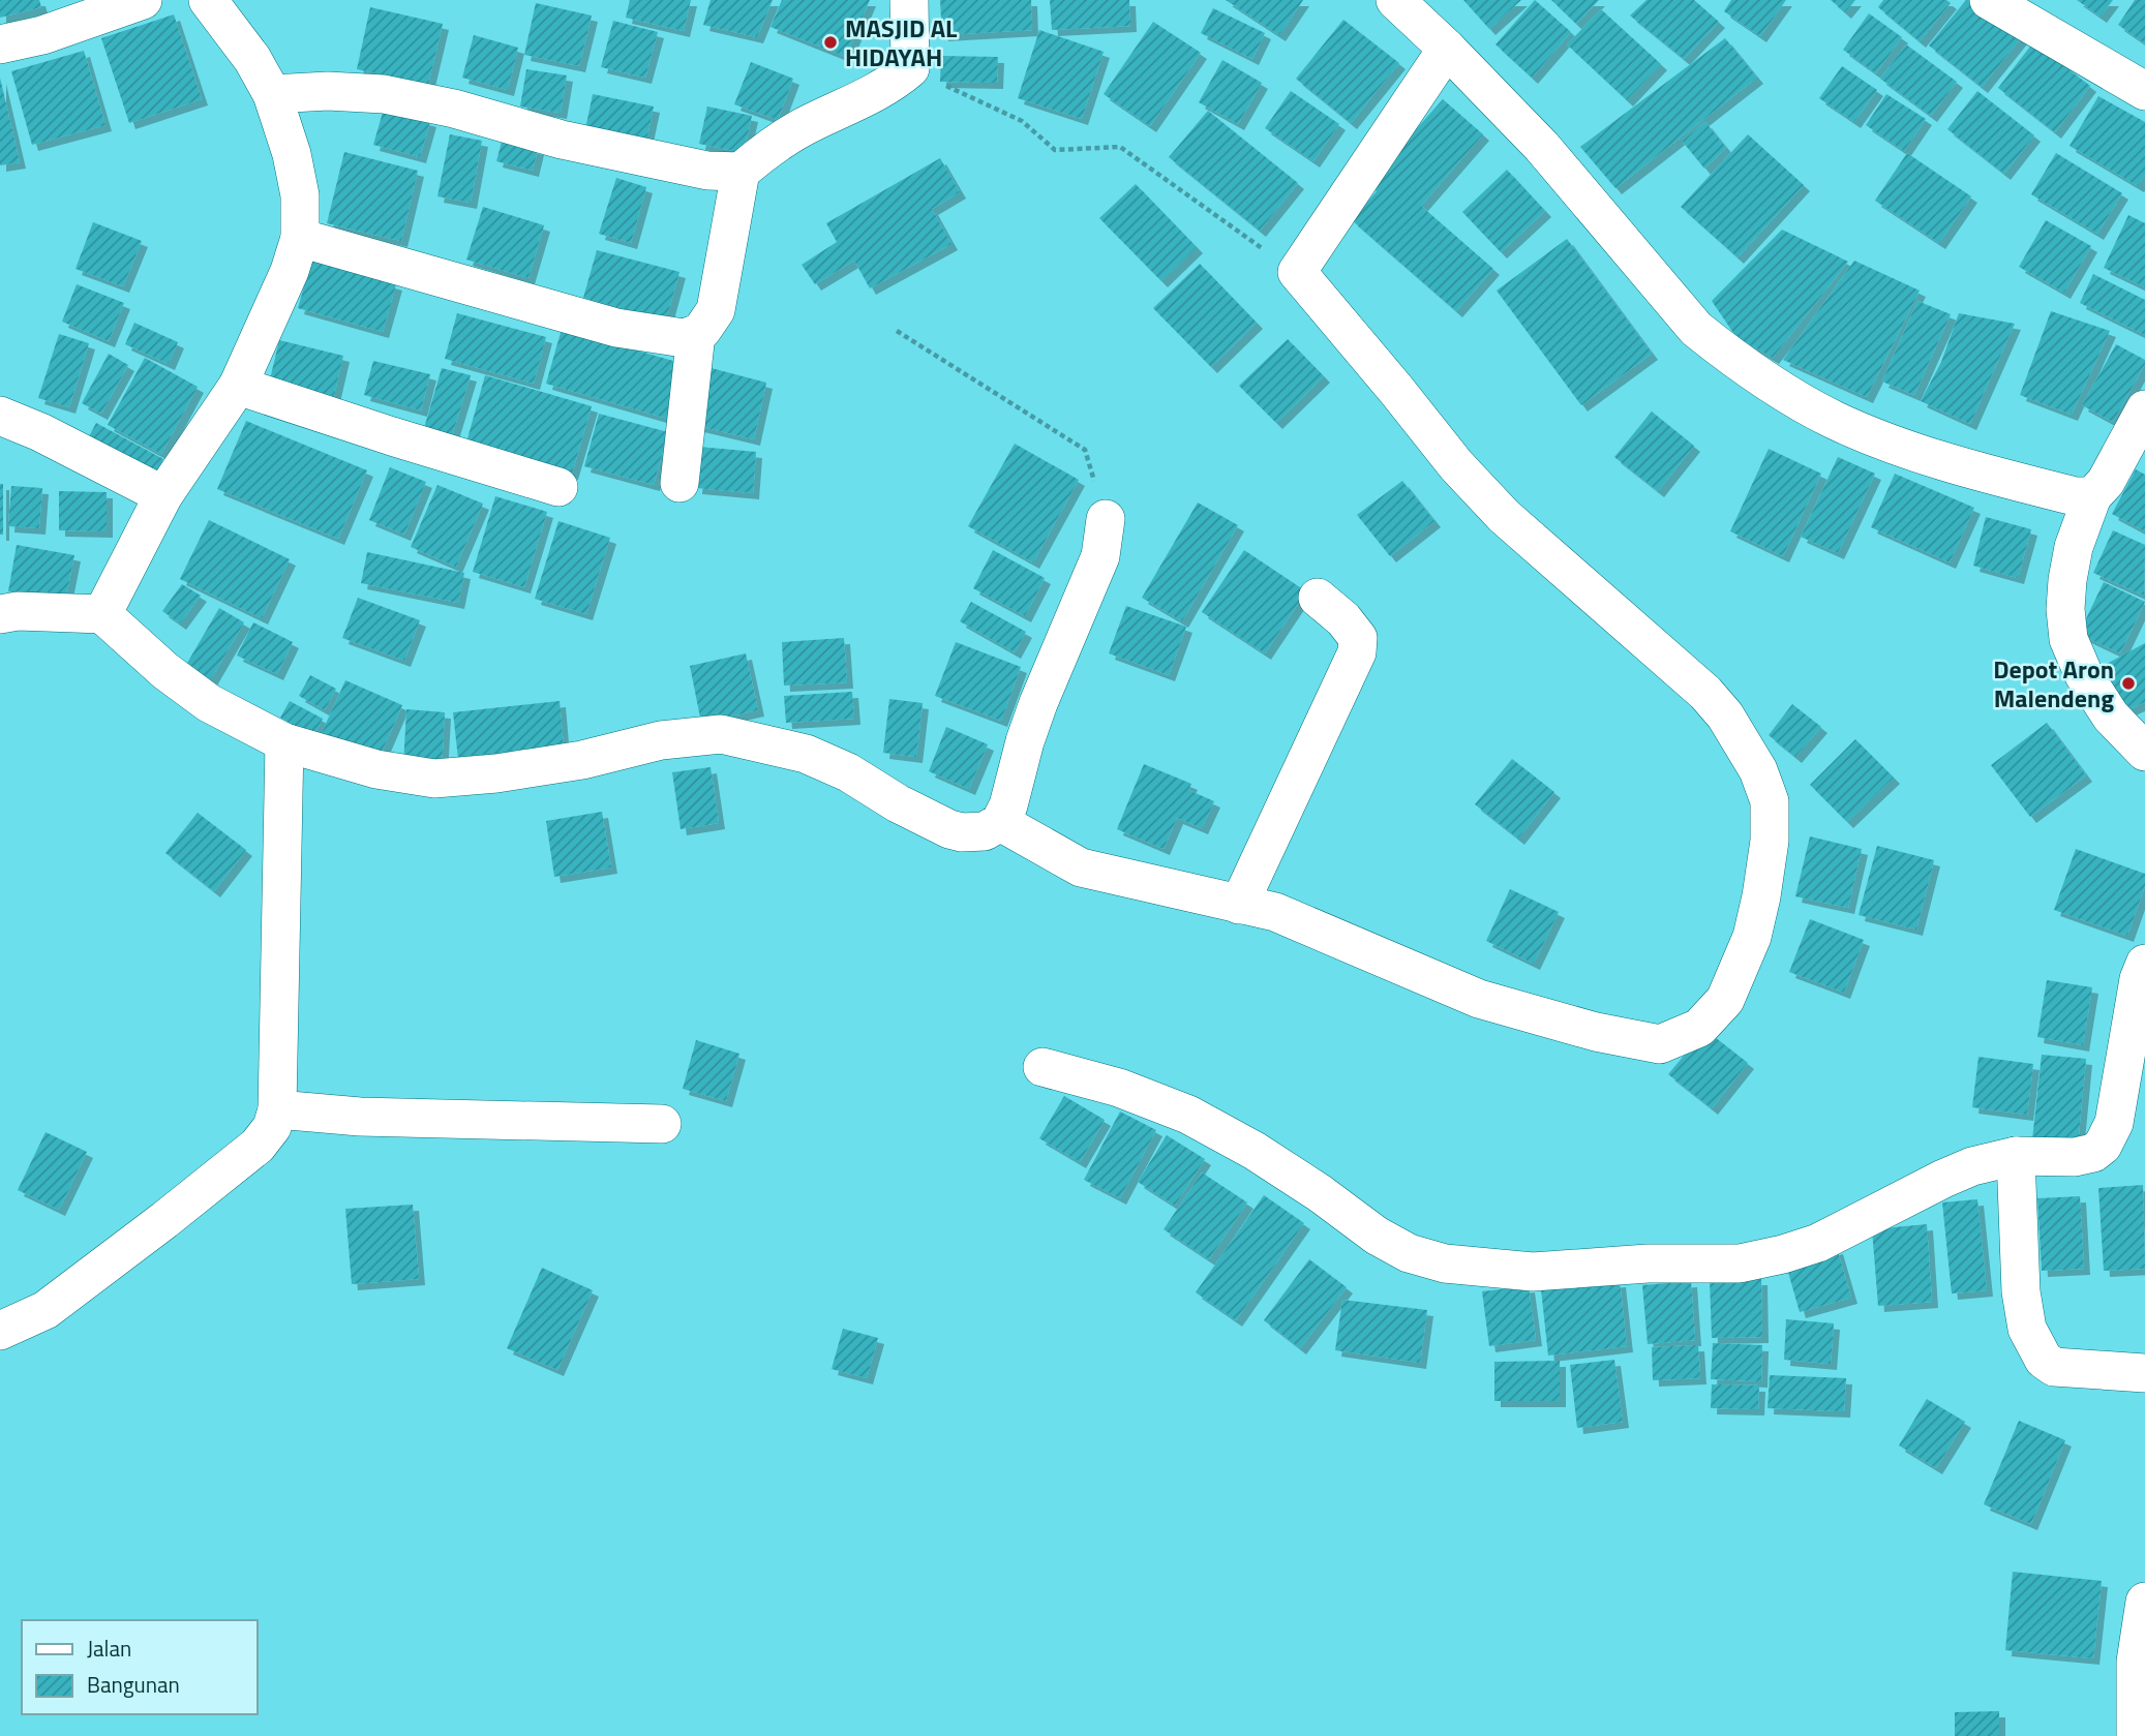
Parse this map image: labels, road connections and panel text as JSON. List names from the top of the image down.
{
  "places": ["MASJID AL HIDAYAH", "Depot Aron Malendeng"],
  "legend": ["Jalan", "Bangunan"]
}
